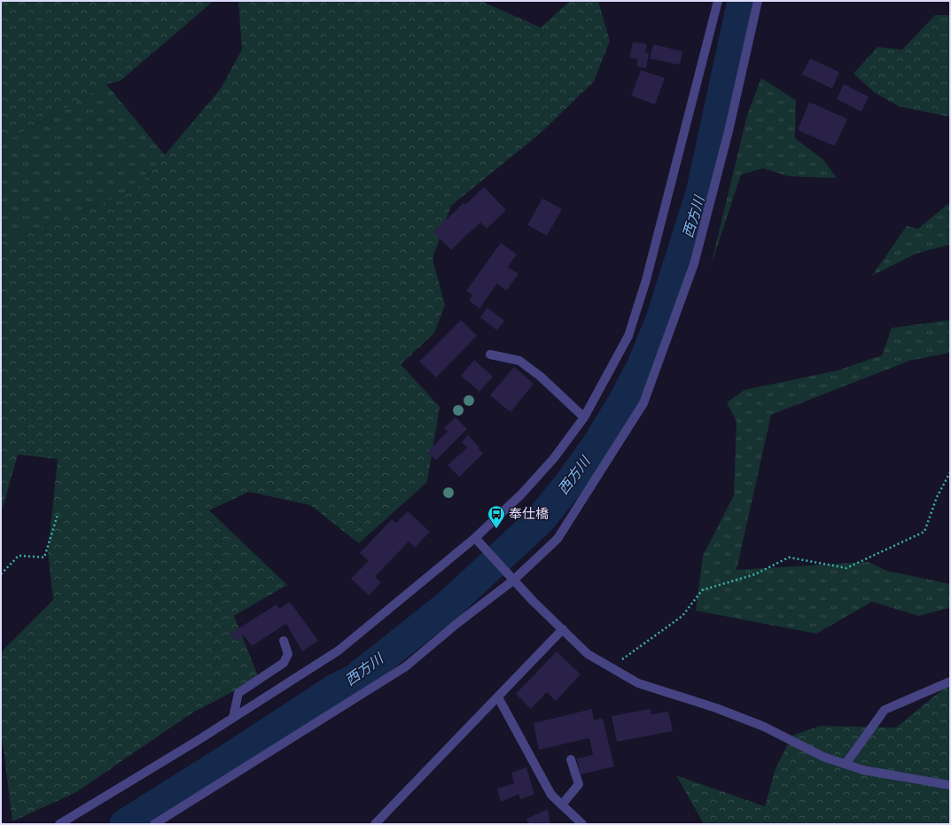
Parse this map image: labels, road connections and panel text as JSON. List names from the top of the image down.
{
  "water": ["西方川"],
  "places": {
    "bus stop": ["奉仕橋"]
  }
}
